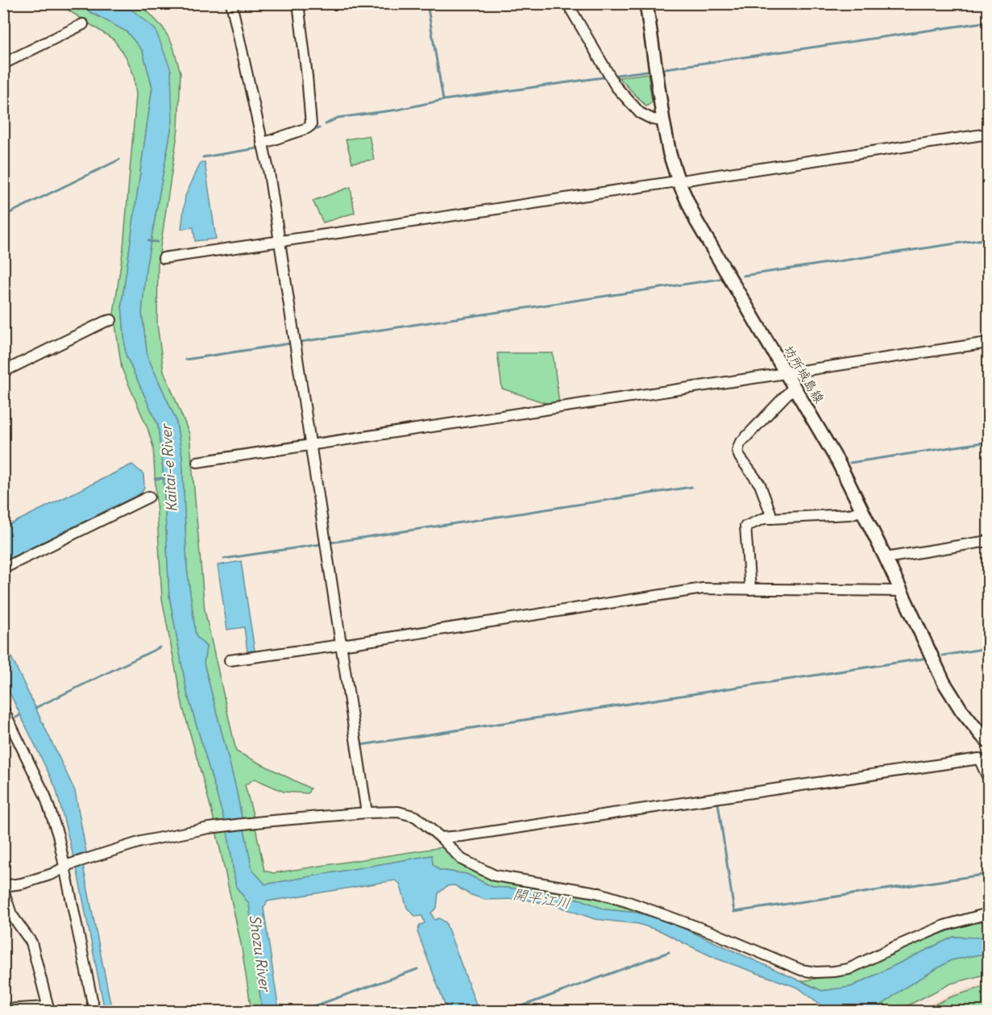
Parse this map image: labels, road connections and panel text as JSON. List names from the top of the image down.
{
  "streets": {
    "main road": ["坊所城島線"]
  },
  "water": ["Kaitai-e River", "開平江川", "Shozu River"]
}
